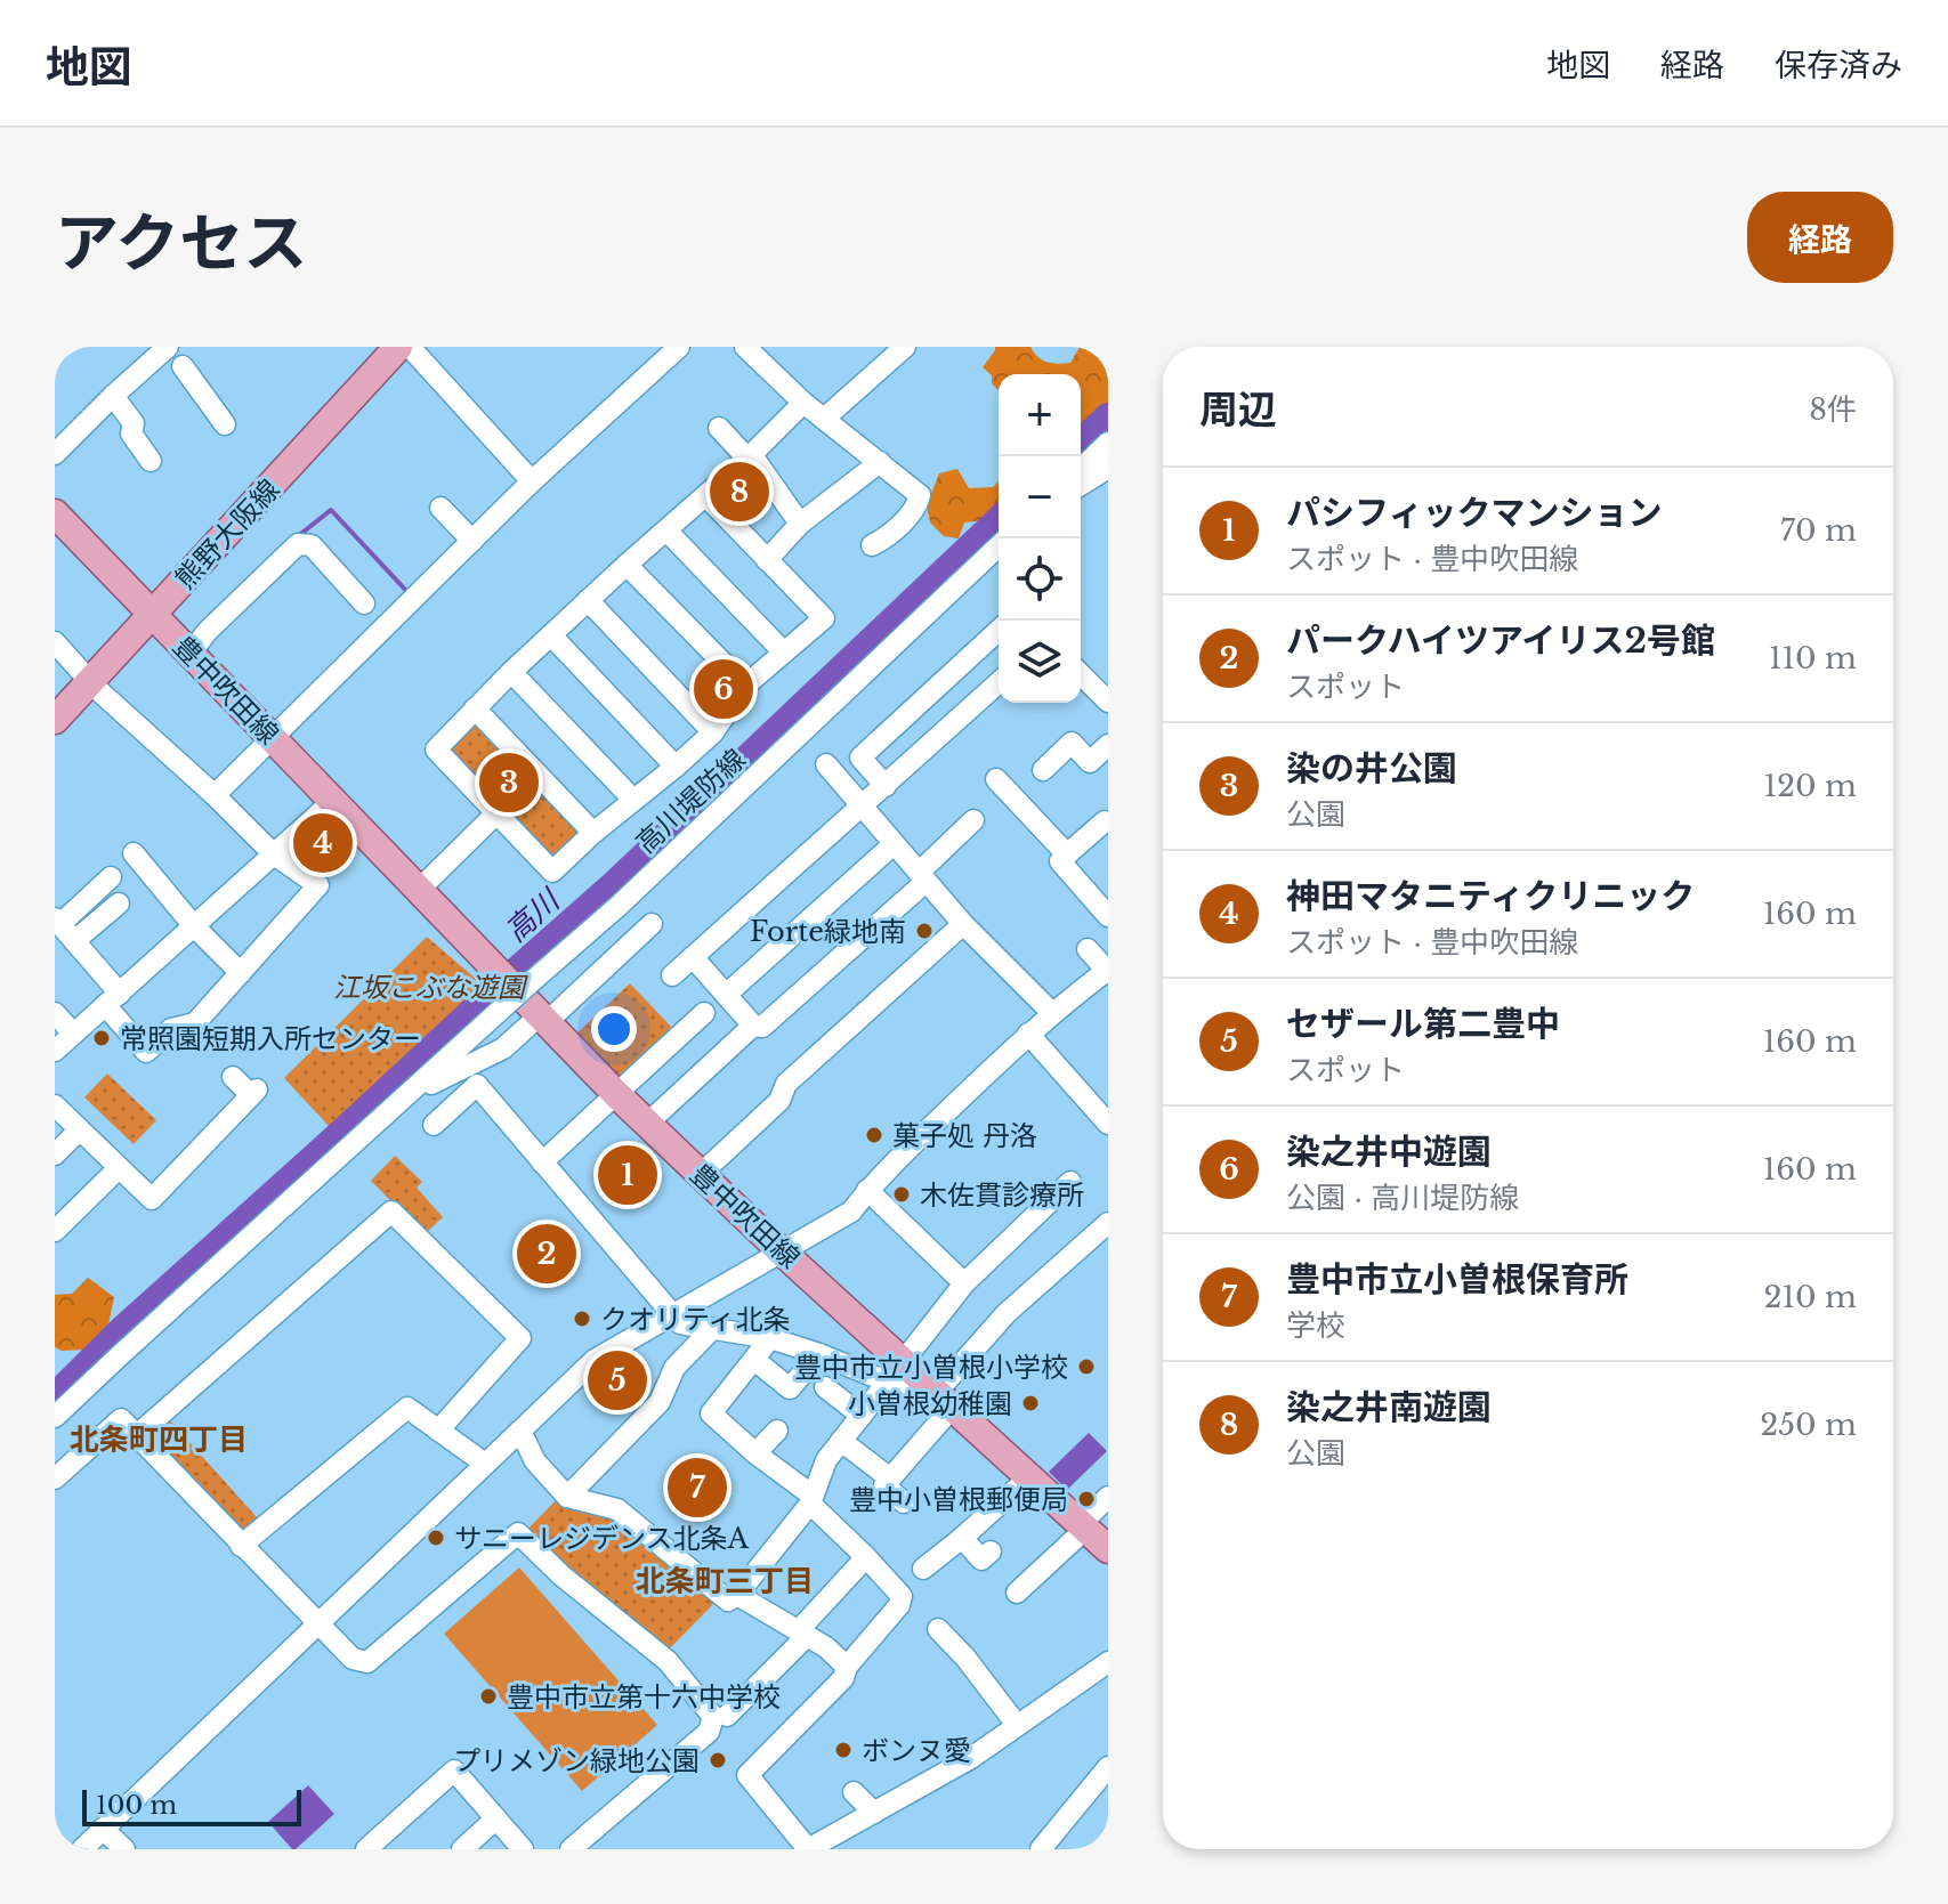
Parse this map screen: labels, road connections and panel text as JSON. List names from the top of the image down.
{
  "streets": {
    "main road": ["熊野大阪線", "豊中吹田線"],
    "street": ["高川堤防線"]
  },
  "crossings": [
    ["熊野大阪線", "豊中吹田線"]
  ],
  "districts": ["北条町四丁目", "北条町三丁目"],
  "water": ["高川"],
  "parks": ["江坂こぶな遊園"],
  "places": [
    "Forte緑地南",
    "常照園短期入所センター",
    "菓子処 丹洛",
    "木佐貫診療所",
    "クオリティ北条",
    "豊中市立小曽根小学校",
    "小曽根幼稚園",
    "豊中小曽根郵便局",
    "サニーレジデンス北条A",
    "豊中市立第十六中学校",
    "ボンヌ愛",
    "プリメゾン緑地公園"
  ],
  "scale_bar": "100 m",
  "page": {
    "header": "地図",
    "nav": ["地図", "経路", "保存済み"],
    "title": "アクセス",
    "buttons": "経路",
    "heading": ["周辺", "8件"],
    "map_buttons": ["+", "−"],
    "pins": [
      "8",
      "6",
      "3",
      "4",
      "1",
      "2",
      "5",
      "7"
    ],
    "list": [
      {
        "mark": "1",
        "name": "パシフィックマンション",
        "note": "スポット · 豊中吹田線",
        "value": "70 m"
      },
      {
        "mark": "2",
        "name": "パークハイツアイリス2号館",
        "note": "スポット",
        "value": "110 m"
      },
      {
        "mark": "3",
        "name": "染の井公園",
        "note": "公園",
        "value": "120 m"
      },
      {
        "mark": "4",
        "name": "神田マタニティクリニック",
        "note": "スポット · 豊中吹田線",
        "value": "160 m"
      },
      {
        "mark": "5",
        "name": "セザール第二豊中",
        "note": "スポット",
        "value": "160 m"
      },
      {
        "mark": "6",
        "name": "染之井中遊園",
        "note": "公園 · 高川堤防線",
        "value": "160 m"
      },
      {
        "mark": "7",
        "name": "豊中市立小曽根保育所",
        "note": "学校",
        "value": "210 m"
      },
      {
        "mark": "8",
        "name": "染之井南遊園",
        "note": "公園",
        "value": "250 m"
      }
    ],
    "scale": "100 m"
  }
}
